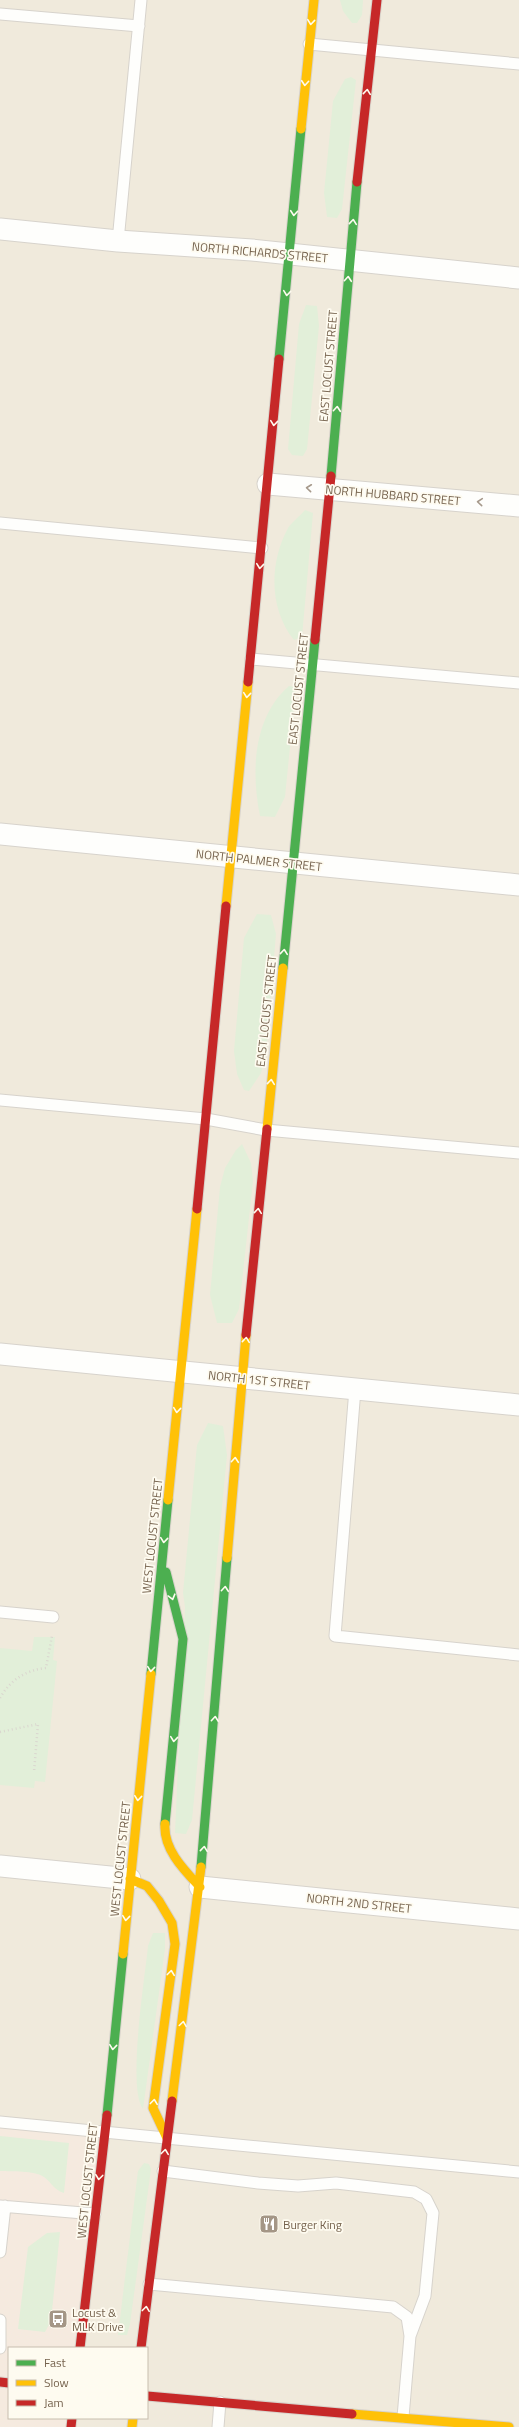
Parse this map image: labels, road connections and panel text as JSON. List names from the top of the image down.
{
  "streets": {
    "main road": ["EAST LOCUST STREET", "WEST LOCUST STREET"],
    "street": [
      "NORTH RICHARDS STREET",
      "NORTH HUBBARD STREET",
      "NORTH PALMER STREET",
      "NORTH 1ST STREET",
      "NORTH 2ND STREET"
    ]
  },
  "crossings": [
    ["NORTH RICHARDS STREET", "EAST LOCUST STREET"],
    ["EAST LOCUST STREET", "NORTH HUBBARD STREET"],
    ["EAST LOCUST STREET", "NORTH PALMER STREET"],
    ["EAST LOCUST STREET", "NORTH 1ST STREET"],
    ["NORTH 1ST STREET", "WEST LOCUST STREET"]
  ],
  "one_way": ["NORTH HUBBARD STREET"],
  "places": {
    "restaurant": ["Burger King"],
    "bus stop": ["Locust & MLK Drive"]
  },
  "legend": ["Fast", "Slow", "Jam"]
}
